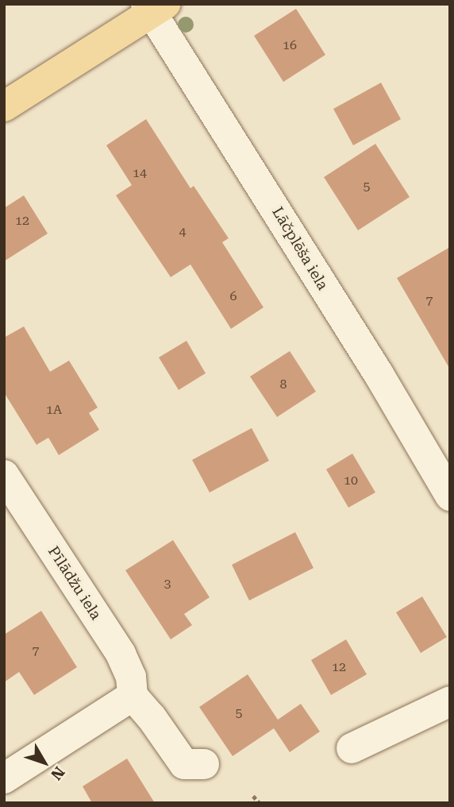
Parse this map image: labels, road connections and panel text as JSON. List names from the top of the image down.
{
  "streets": {
    "street": ["Lāčplēša iela", "Pīlādžu iela"]
  },
  "house_numbers": [
    "16",
    "14",
    "5",
    "12",
    "4",
    "6",
    "7",
    "8",
    "1A",
    "10",
    "3",
    "7",
    "12",
    "5"
  ],
  "north": "bottom right"
}
